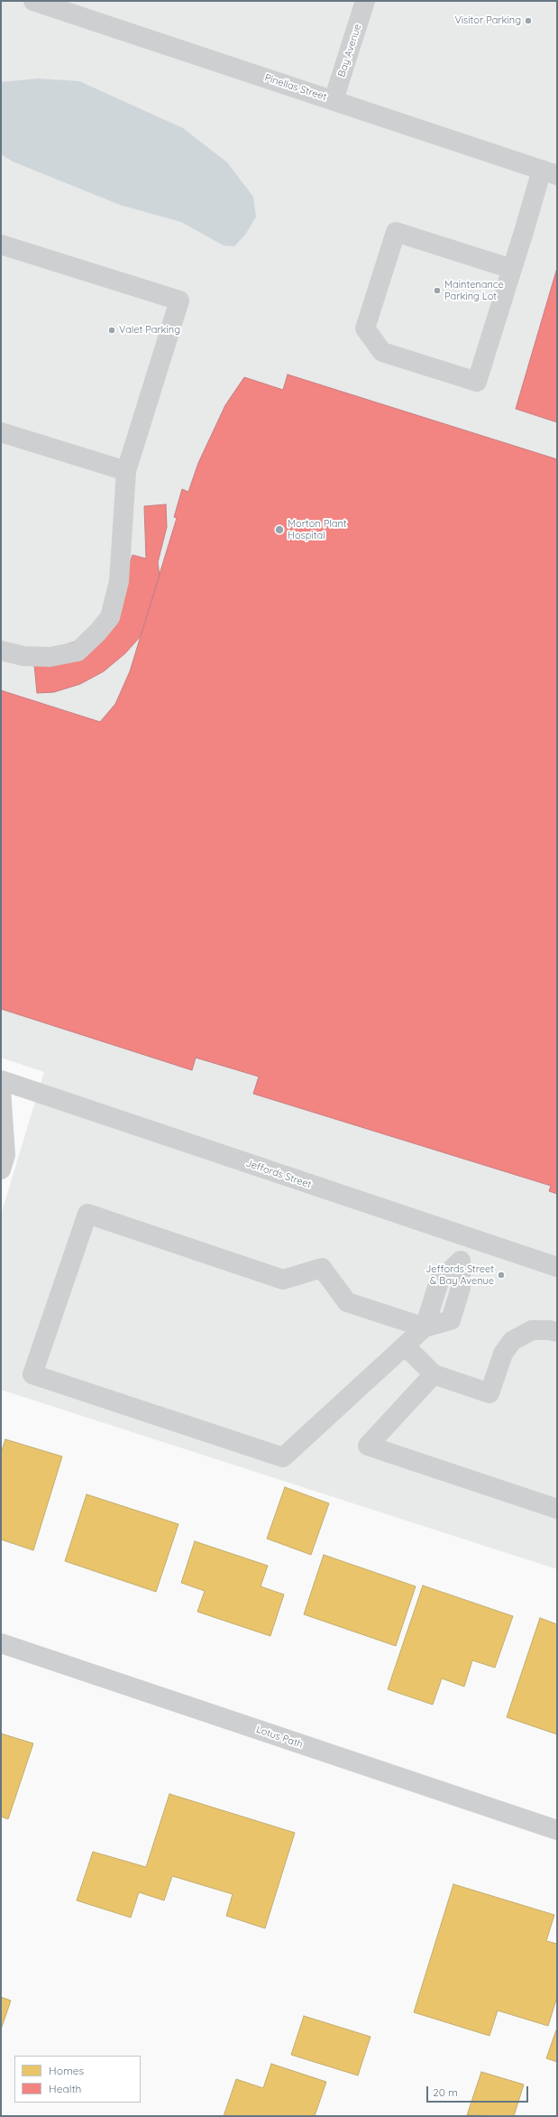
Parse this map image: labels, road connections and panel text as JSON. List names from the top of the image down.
{
  "streets": {
    "street": [
      "Bay Avenue",
      "Pinellas Street",
      "Jeffords Street",
      "Lotus Path"
    ]
  },
  "crossings": [
    ["Bay Avenue", "Pinellas Street"]
  ],
  "places": [
    "Visitor Parking",
    "Maintenance Parking Lot",
    "Valet Parking",
    "Morton Plant Hospital",
    "Jeffords Street & Bay Avenue"
  ],
  "legend": ["Homes", "Health"],
  "scale_bar": "20 m"
}
